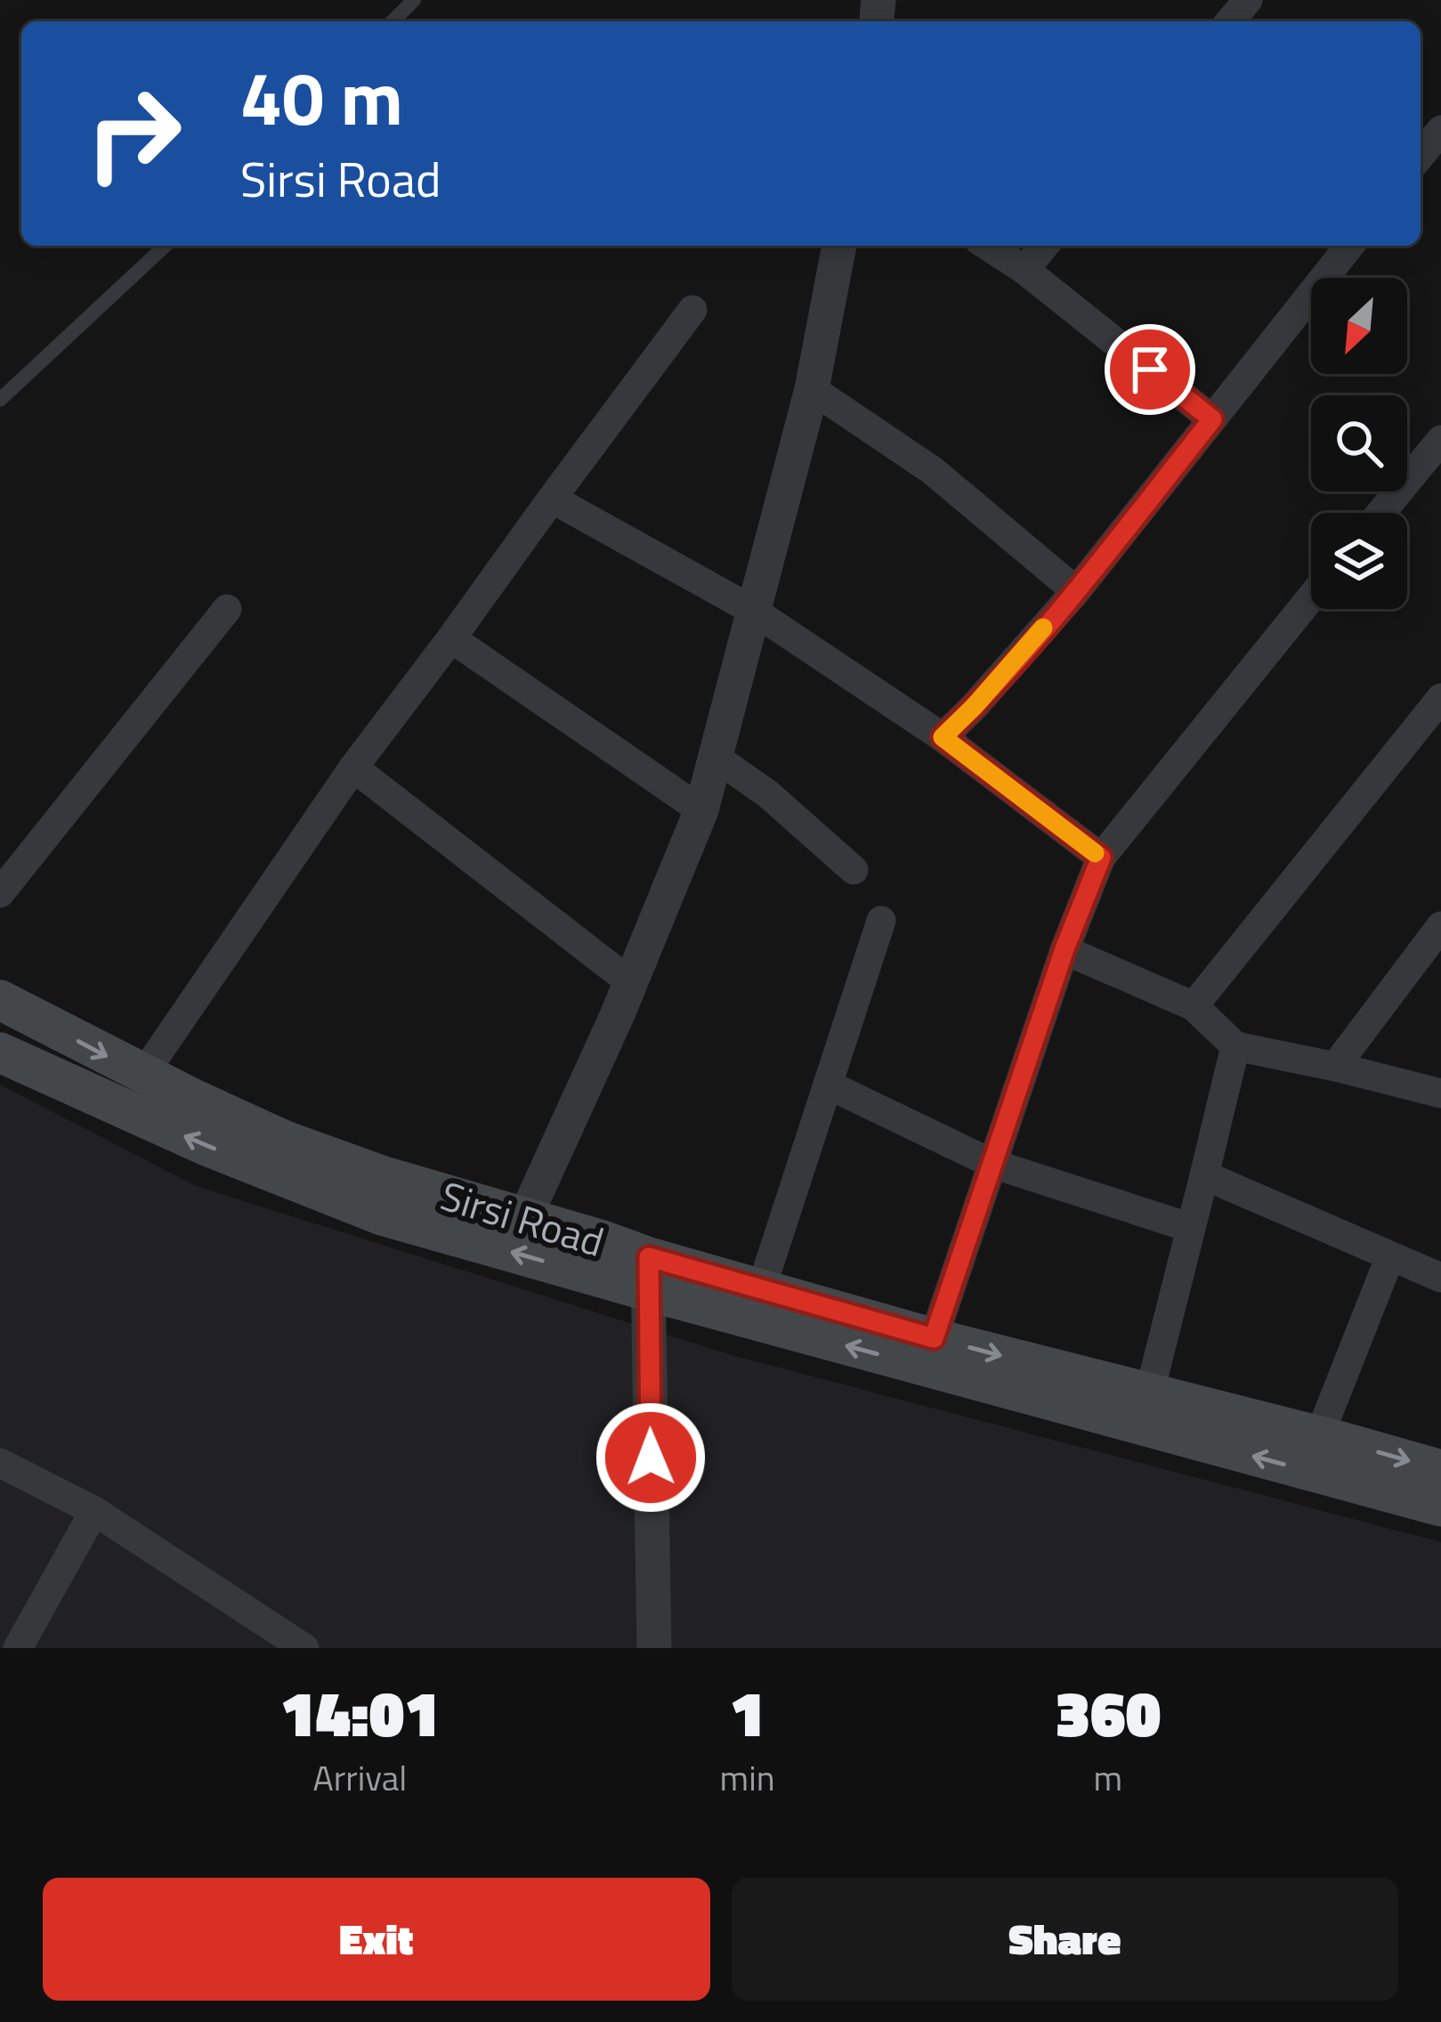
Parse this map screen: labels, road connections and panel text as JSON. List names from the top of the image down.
{
  "streets": {
    "main road": ["Sirsi Road"]
  },
  "north": "bottom left",
  "page": {
    "turn": ["40 m", "Sirsi Road"],
    "eta": [
      "14:01",
      "Arrival",
      "1",
      "min",
      "360",
      "m"
    ],
    "buttons": ["Exit", "Share"]
  }
}
